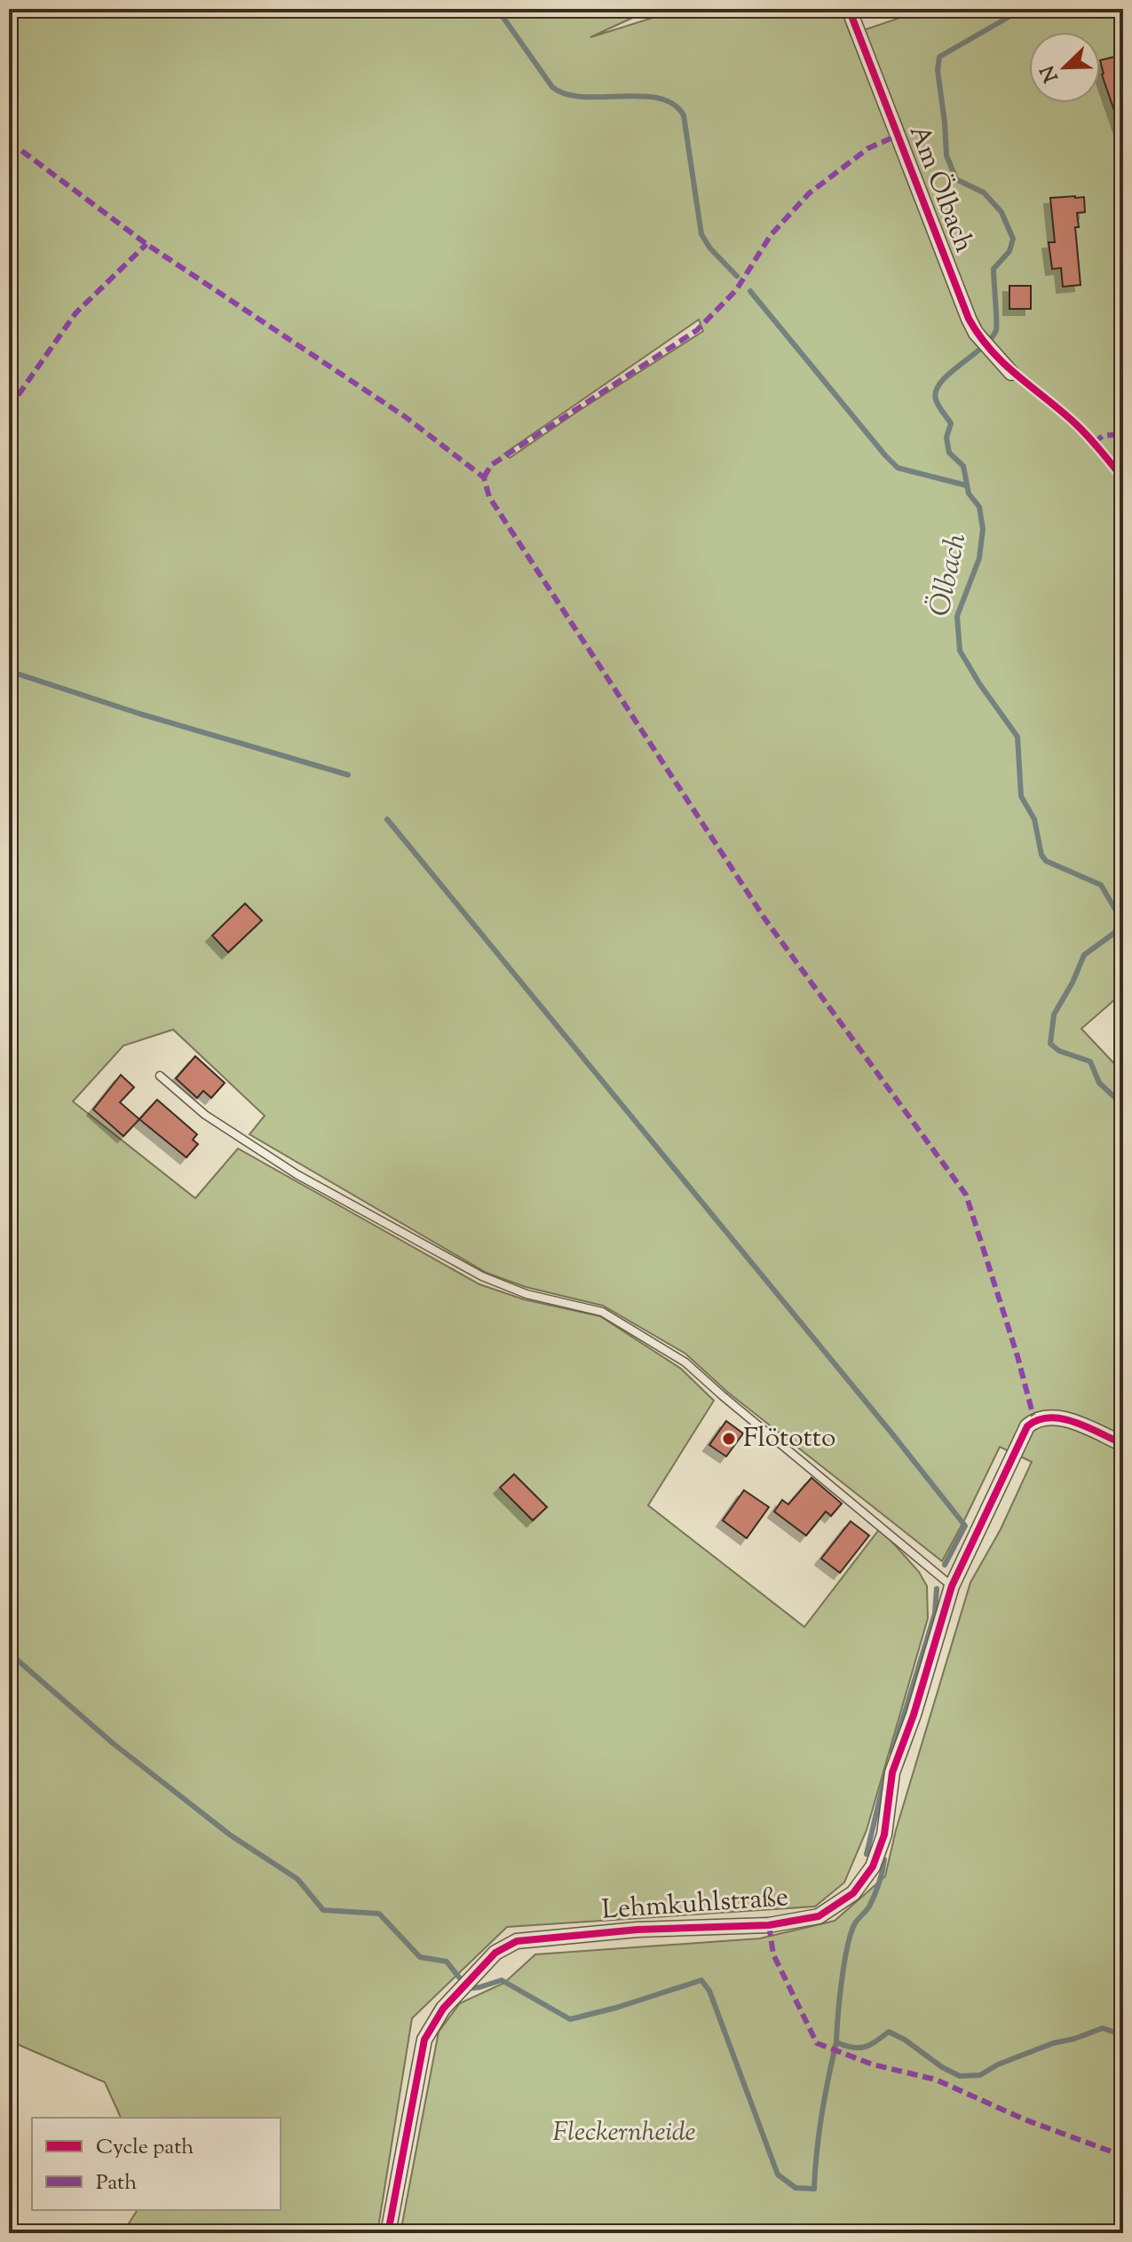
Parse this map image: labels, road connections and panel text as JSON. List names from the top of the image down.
{
  "streets": {
    "street": ["Am Ölbach", "Lehmkuhlstraße"]
  },
  "water": ["Ölbach"],
  "parks": ["Fleckernheide"],
  "places": ["Flötotto"],
  "legend": ["Cycle path", "Path"],
  "north": "bottom left"
}
